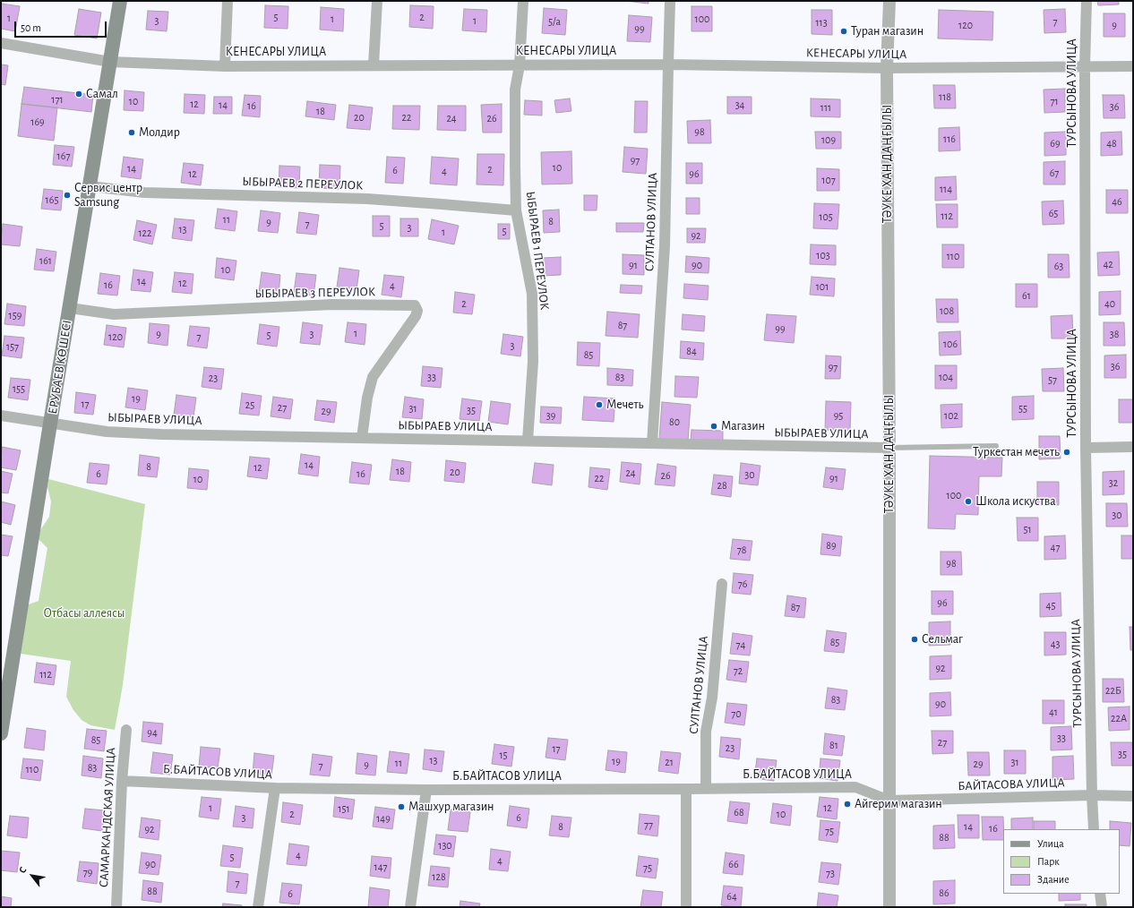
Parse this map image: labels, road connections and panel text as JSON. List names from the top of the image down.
{
  "streets": {
    "main road": ["ЕРУБАЕВ КӨШЕСІ"],
    "street": [
      "КЕНЕСАРЫ УЛИЦА",
      "ТУРСЫНОВА УЛИЦА",
      "ТӘУКЕ ХАН ДАҢҒЫЛЫ",
      "ЫБЫРАЕВ 2 ПЕРЕУЛОК",
      "СУЛТАНОВ УЛИЦА",
      "ЫБЫРАЕВ 1 ПЕРЕУЛОК",
      "ЫБЫРАЕВ 3 ПЕРЕУЛОК",
      "ЫБЫРАЕВ УЛИЦА",
      "Б.БАЙТАСОВ УЛИЦА",
      "БАЙТАСОВА УЛИЦА",
      "САМАРКАНДСКАЯ УЛИЦА"
    ]
  },
  "crossings": [
    ["КЕНЕСАРЫ УЛИЦА", "ТУРСЫНОВА УЛИЦА"],
    ["КЕНЕСАРЫ УЛИЦА", "ТӘУКЕ ХАН ДАҢҒЫЛЫ"],
    ["КЕНЕСАРЫ УЛИЦА", "СУЛТАНОВ УЛИЦА"],
    ["КЕНЕСАРЫ УЛИЦА", "ЫБЫРАЕВ 1 ПЕРЕУЛОК"],
    ["КЕНЕСАРЫ УЛИЦА", "ЕРУБАЕВ КӨШЕСІ"],
    ["ТУРСЫНОВА УЛИЦА", "БАЙТАСОВА УЛИЦА"],
    ["ТӘУКЕ ХАН ДАҢҒЫЛЫ", "ЫБЫРАЕВ УЛИЦА"],
    ["ТӘУКЕ ХАН ДАҢҒЫЛЫ", "Б.БАЙТАСОВ УЛИЦА"],
    ["ТӘУКЕ ХАН ДАҢҒЫЛЫ", "БАЙТАСОВА УЛИЦА"],
    ["ЫБЫРАЕВ 2 ПЕРЕУЛОК", "ЫБЫРАЕВ 1 ПЕРЕУЛОК"],
    ["ЫБЫРАЕВ 2 ПЕРЕУЛОК", "ЕРУБАЕВ КӨШЕСІ"],
    ["СУЛТАНОВ УЛИЦА", "ЫБЫРАЕВ УЛИЦА"],
    ["СУЛТАНОВ УЛИЦА", "Б.БАЙТАСОВ УЛИЦА"],
    ["ЫБЫРАЕВ 1 ПЕРЕУЛОК", "ЫБЫРАЕВ УЛИЦА"],
    ["ЫБЫРАЕВ 3 ПЕРЕУЛОК", "ЕРУБАЕВ КӨШЕСІ"],
    ["ЫБЫРАЕВ 3 ПЕРЕУЛОК", "ЫБЫРАЕВ УЛИЦА"],
    ["ЕРУБАЕВ КӨШЕСІ", "ЫБЫРАЕВ УЛИЦА"],
    ["Б.БАЙТАСОВ УЛИЦА", "БАЙТАСОВА УЛИЦА"],
    ["Б.БАЙТАСОВ УЛИЦА", "САМАРКАНДСКАЯ УЛИЦА"]
  ],
  "parks": ["Отбасы аллеясы"],
  "places": [
    "Туран магазин",
    "Самал",
    "Молдир",
    "Сервис центр Samsung",
    "Мечеть",
    "Магазин",
    "Туркестан мечеть",
    "Школа искуства",
    "Сельмаг",
    "Айгерим магазин",
    "Машхур магазин"
  ],
  "house_numbers": [
    "5",
    "2",
    "1",
    "1",
    "100",
    "3",
    "1",
    "5/а",
    "7",
    "113",
    "120",
    "9",
    "99",
    "118",
    "171",
    "10",
    "71",
    "12",
    "14",
    "34",
    "16",
    "36",
    "111",
    "18",
    "20",
    "22",
    "24",
    "26",
    "169",
    "98",
    "116",
    "109",
    "69",
    "48",
    "167",
    "97",
    "10",
    "14",
    "2",
    "6",
    "4",
    "67",
    "12",
    "96",
    "107",
    "114",
    "165",
    "46",
    "65",
    "112",
    "105",
    "11",
    "8",
    "9",
    "7",
    "5",
    "3",
    "13",
    "5",
    "1",
    "122",
    "92",
    "103",
    "110",
    "161",
    "42",
    "91",
    "90",
    "63",
    "10",
    "14",
    "12",
    "16",
    "4",
    "101",
    "61",
    "2",
    "40",
    "108",
    "159",
    "87",
    "99",
    "1",
    "9",
    "3",
    "38",
    "5",
    "120",
    "7",
    "106",
    "3",
    "157",
    "84",
    "85",
    "36",
    "97",
    "33",
    "83",
    "104",
    "23",
    "57",
    "155",
    "19",
    "17",
    "25",
    "27",
    "31",
    "55",
    "35",
    "29",
    "39",
    "95",
    "102",
    "80",
    "14",
    "8",
    "12",
    "18",
    "20",
    "24",
    "6",
    "16",
    "30",
    "26",
    "22",
    "91",
    "10",
    "32",
    "28",
    "100",
    "30",
    "51",
    "89",
    "47",
    "78",
    "98",
    "76",
    "96",
    "45",
    "87",
    "85",
    "43",
    "74",
    "92",
    "72",
    "112",
    "22Б",
    "83",
    "90",
    "41",
    "70",
    "22А",
    "94",
    "33",
    "85",
    "27",
    "81",
    "23",
    "17",
    "35",
    "15",
    "13",
    "19",
    "21",
    "31",
    "11",
    "29",
    "9",
    "7",
    "83",
    "110",
    "1",
    "12",
    "151",
    "68",
    "2",
    "10",
    "3",
    "6",
    "149",
    "77",
    "8",
    "14",
    "16",
    "92",
    "75",
    "88",
    "130",
    "4",
    "5",
    "4",
    "90",
    "66",
    "147",
    "75",
    "79",
    "73",
    "128",
    "7",
    "88",
    "86",
    "6",
    "64"
  ],
  "legend": ["Улица", "Парк", "Здание"],
  "scale_bar": "50 m",
  "north": "top left"
}
